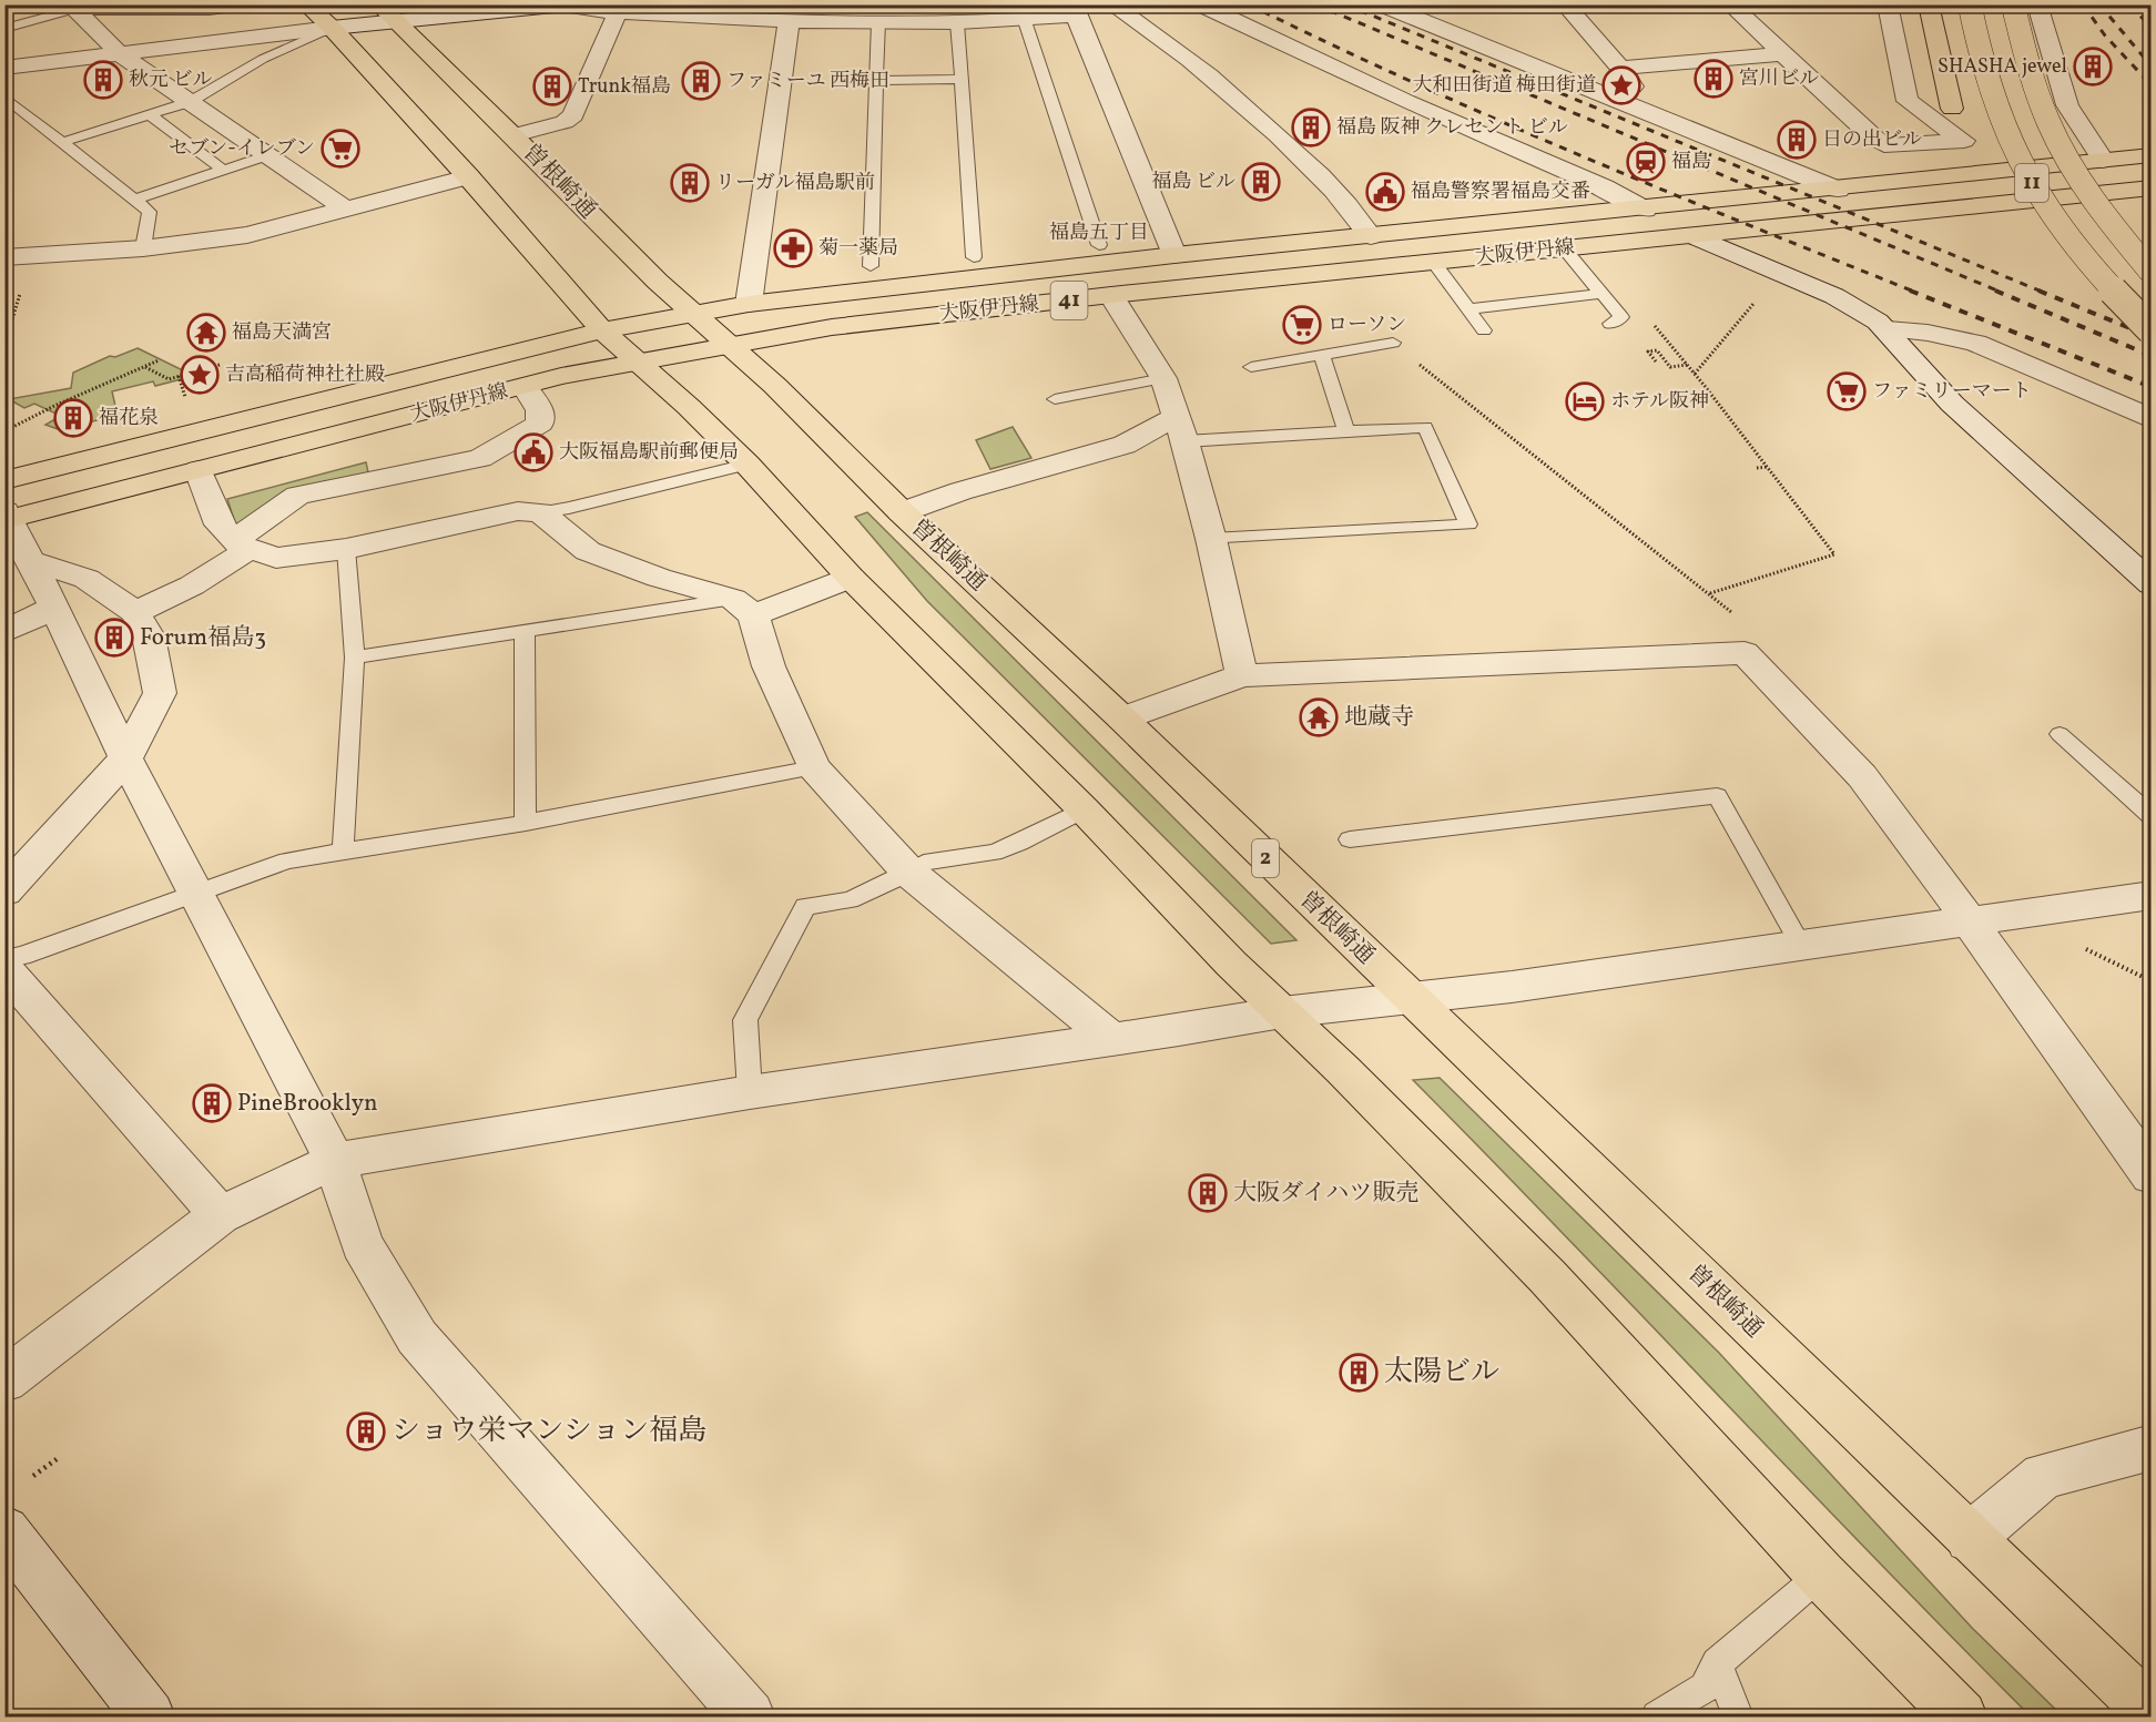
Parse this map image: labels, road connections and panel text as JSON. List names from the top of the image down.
{
  "streets": {
    "main road": [
      "曽根崎通",
      "11",
      "大阪伊丹線",
      "41",
      "2"
    ]
  },
  "crossings": [
    ["曽根崎通", "大阪伊丹線"]
  ],
  "districts": ["福島五丁目"],
  "places": {
    "building": [
      "SHASHA jewel",
      "宮川ビル",
      "秋元 ビル",
      "ファミーユ 西梅田",
      "Trunk福島",
      "福島 阪神 クレセント ビル",
      "日の出ビル",
      "福島 ビル",
      "リーガル福島駅前",
      "福花泉",
      "Forum福島3",
      "PineBrooklyn",
      "大阪ダイハツ販売",
      "太陽ビル",
      "ショウ栄マンション福島"
    ],
    "place": ["大和田街道 梅田街道", "吉高稲荷神社社殿"],
    "supermarket": ["セブン-イレブン", "ローソン", "ファミリーマート"],
    "station": ["福島"],
    "public building": ["福島警察署福島交番", "大阪福島駅前郵便局"],
    "pharmacy": ["菊一薬局"],
    "temple": ["福島天満宮", "地蔵寺"],
    "hotel": ["ホテル阪神"]
  }
}
